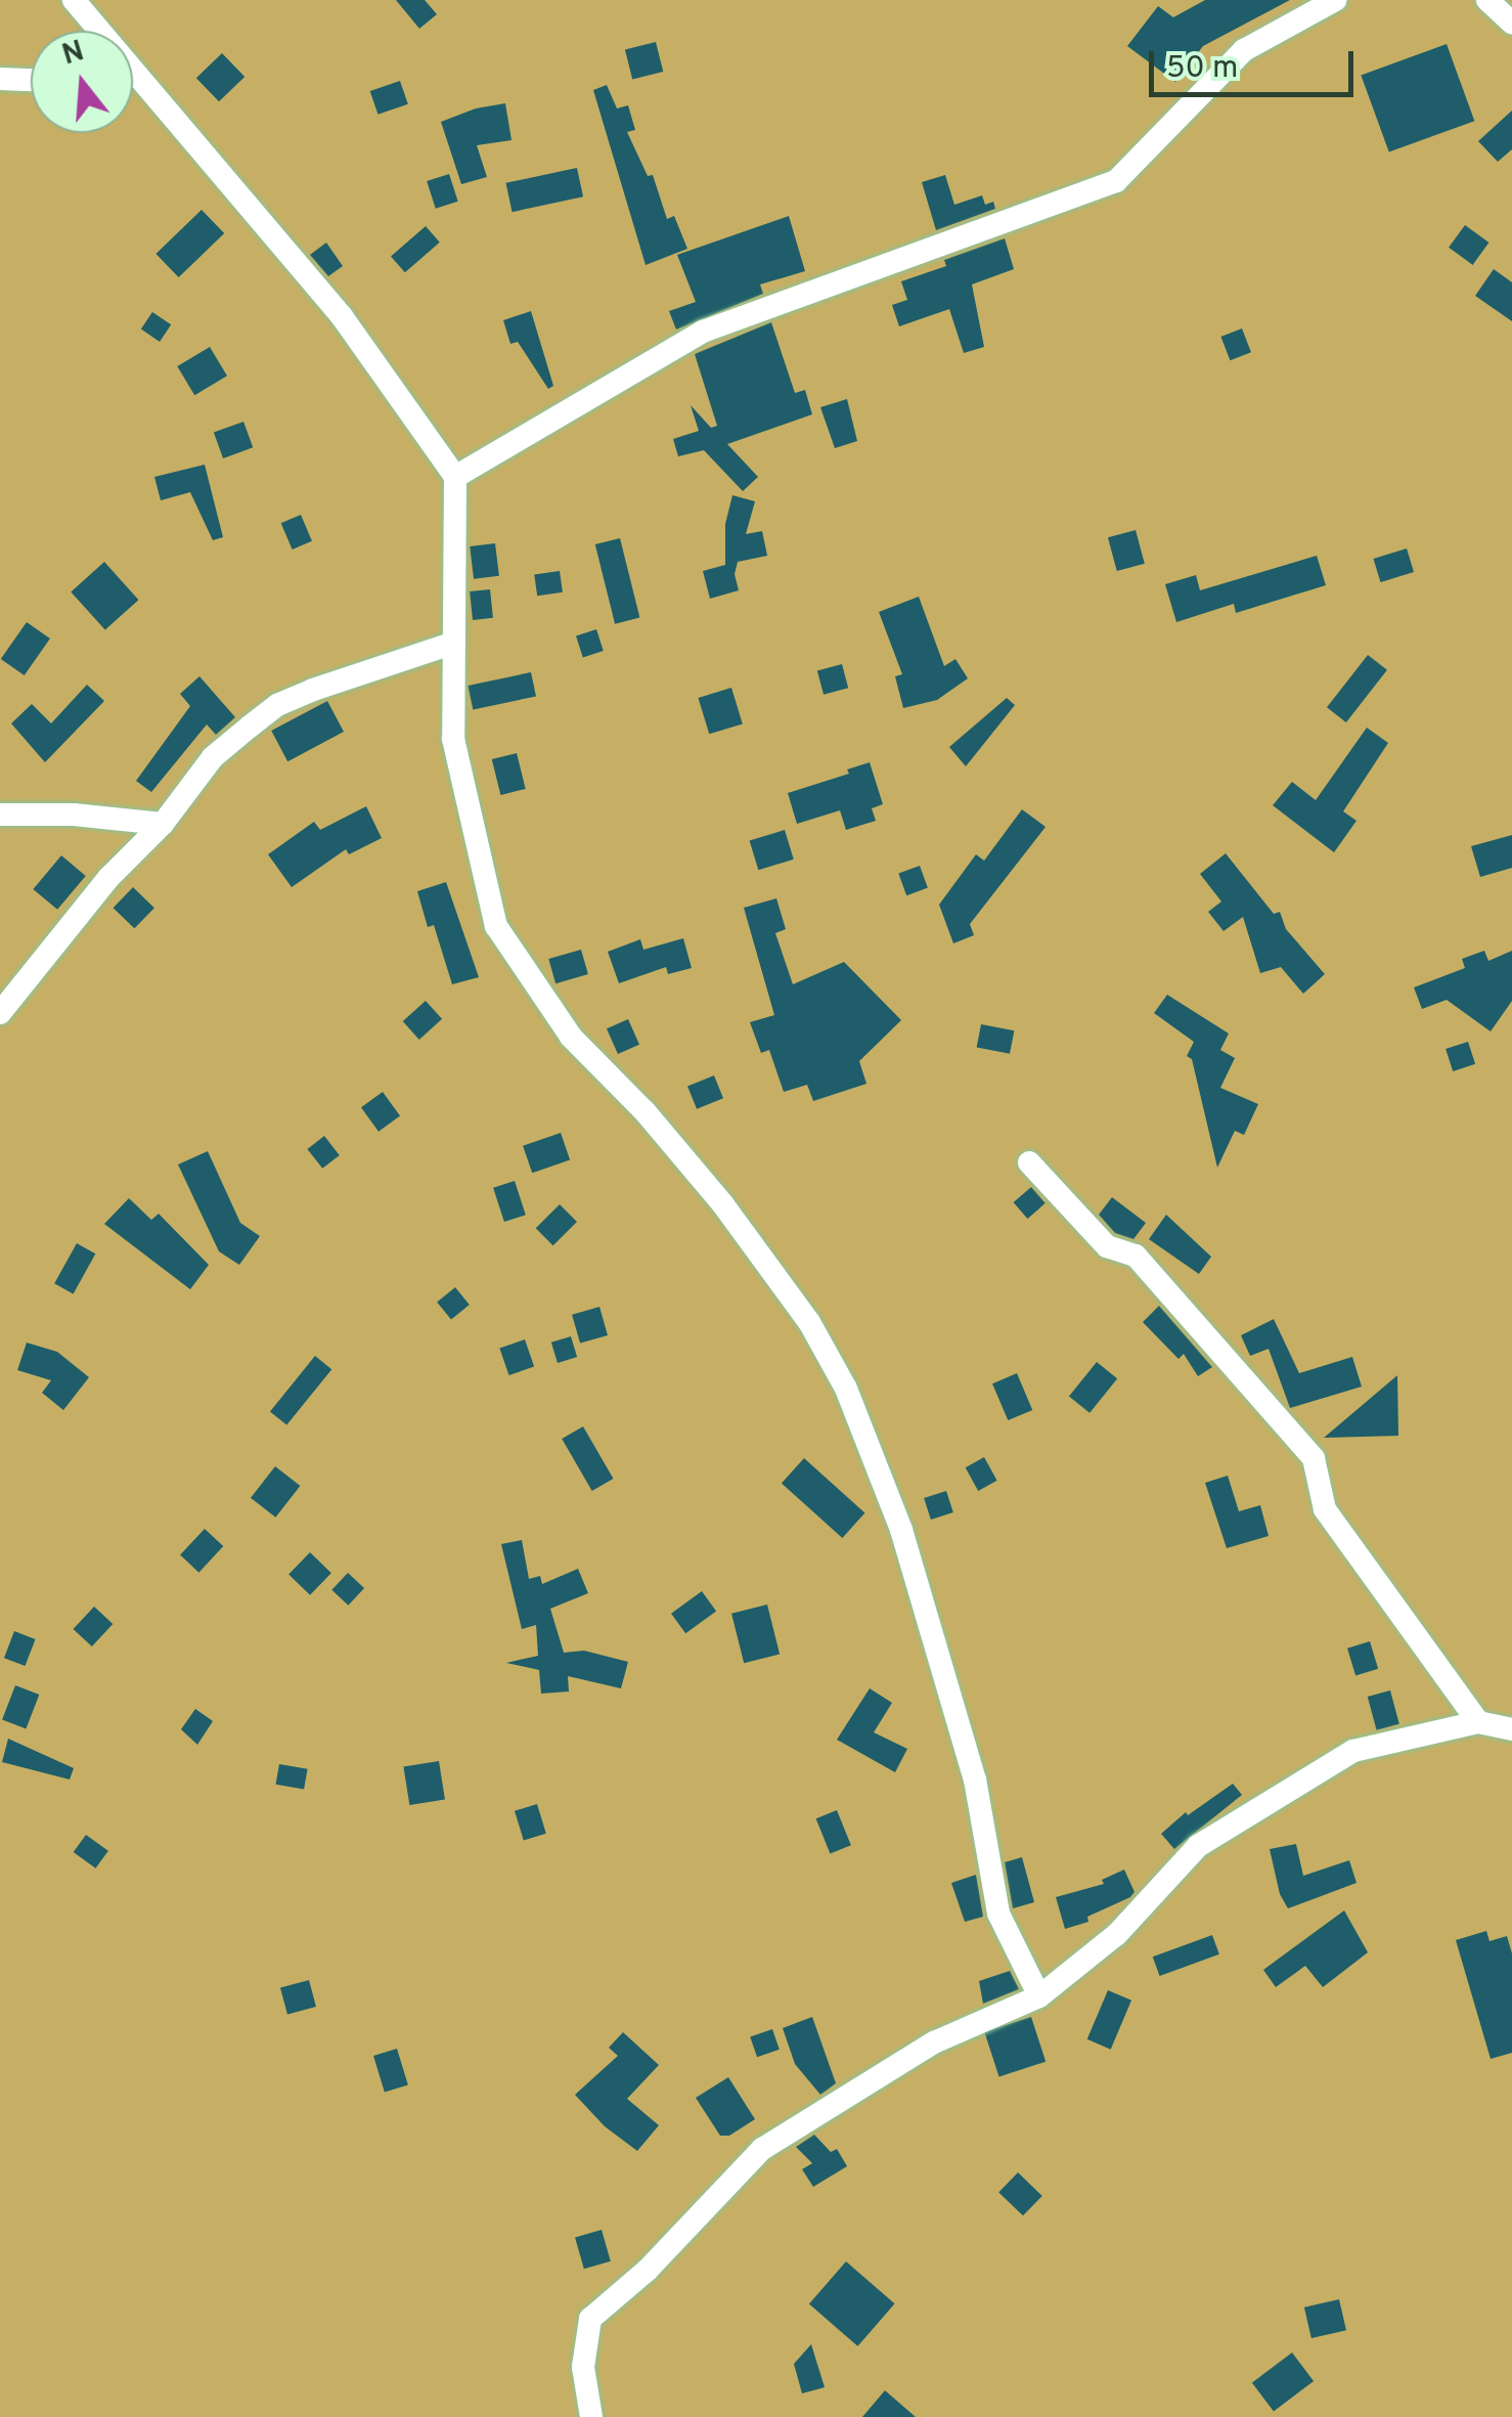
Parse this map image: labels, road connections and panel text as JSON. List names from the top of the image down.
{
  "scale_bar": "50 m",
  "north": "top"
}
